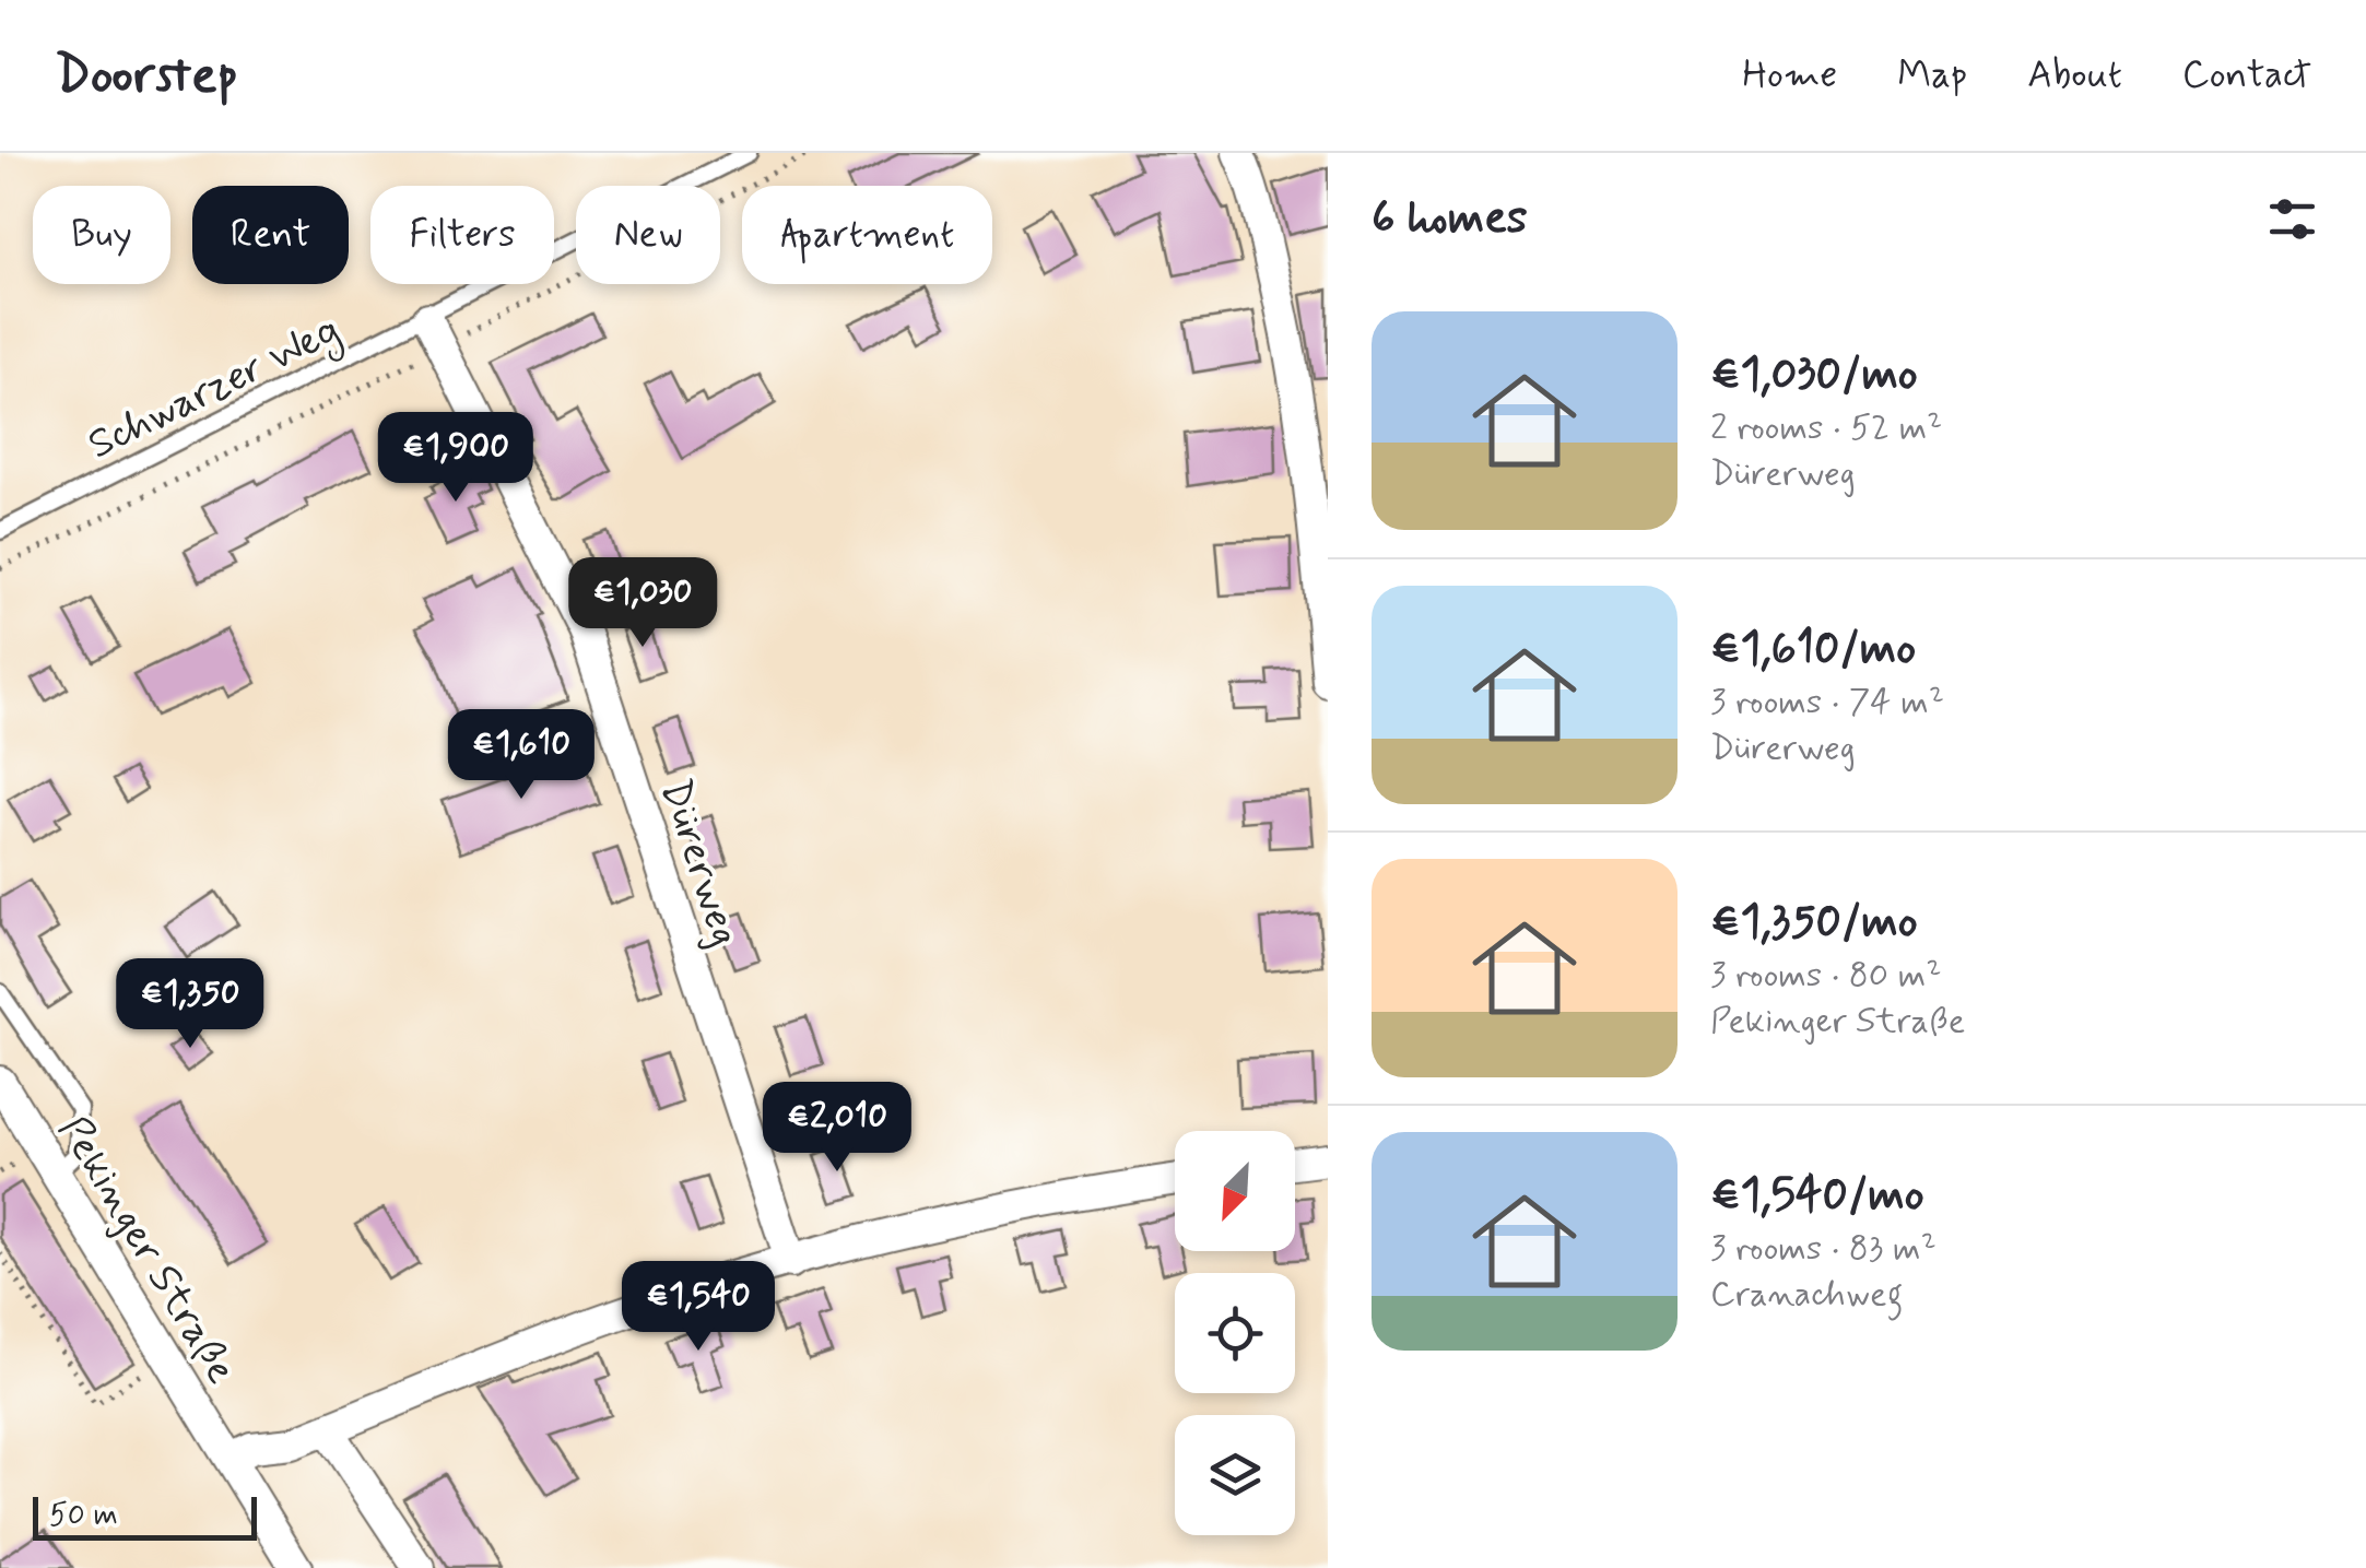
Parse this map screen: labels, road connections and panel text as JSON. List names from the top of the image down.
{
  "streets": {
    "street": ["Dürerweg", "Pekinger Straße"],
    "lane": ["Schwarzer Weg"]
  },
  "crossings": [
    ["Schwarzer Weg", "Dürerweg"]
  ],
  "scale_bar": "50 m",
  "north": "bottom left",
  "page": {
    "header": "Doorstep",
    "nav": [
      "Home",
      "Map",
      "About",
      "Contact"
    ],
    "heading": "6 homes",
    "chip": [
      "Buy",
      "Rent",
      "Filters",
      "New",
      "Apartment"
    ],
    "list": [
      {
        "name": "€1,030/mo",
        "note": "2 rooms · 52 m² · Dürerweg"
      },
      {
        "name": "€1,610/mo",
        "note": "3 rooms · 74 m² · Dürerweg"
      },
      {
        "name": "€1,350/mo",
        "note": "3 rooms · 80 m² · Pekinger Straße"
      },
      {
        "name": "€1,540/mo",
        "note": "3 rooms · 83 m² · Cranachweg"
      }
    ],
    "price": [
      "€1,900",
      "€1,030",
      "€1,610",
      "€1,350",
      "€2,010",
      "€1,540"
    ],
    "scale": "50 m"
  }
}
